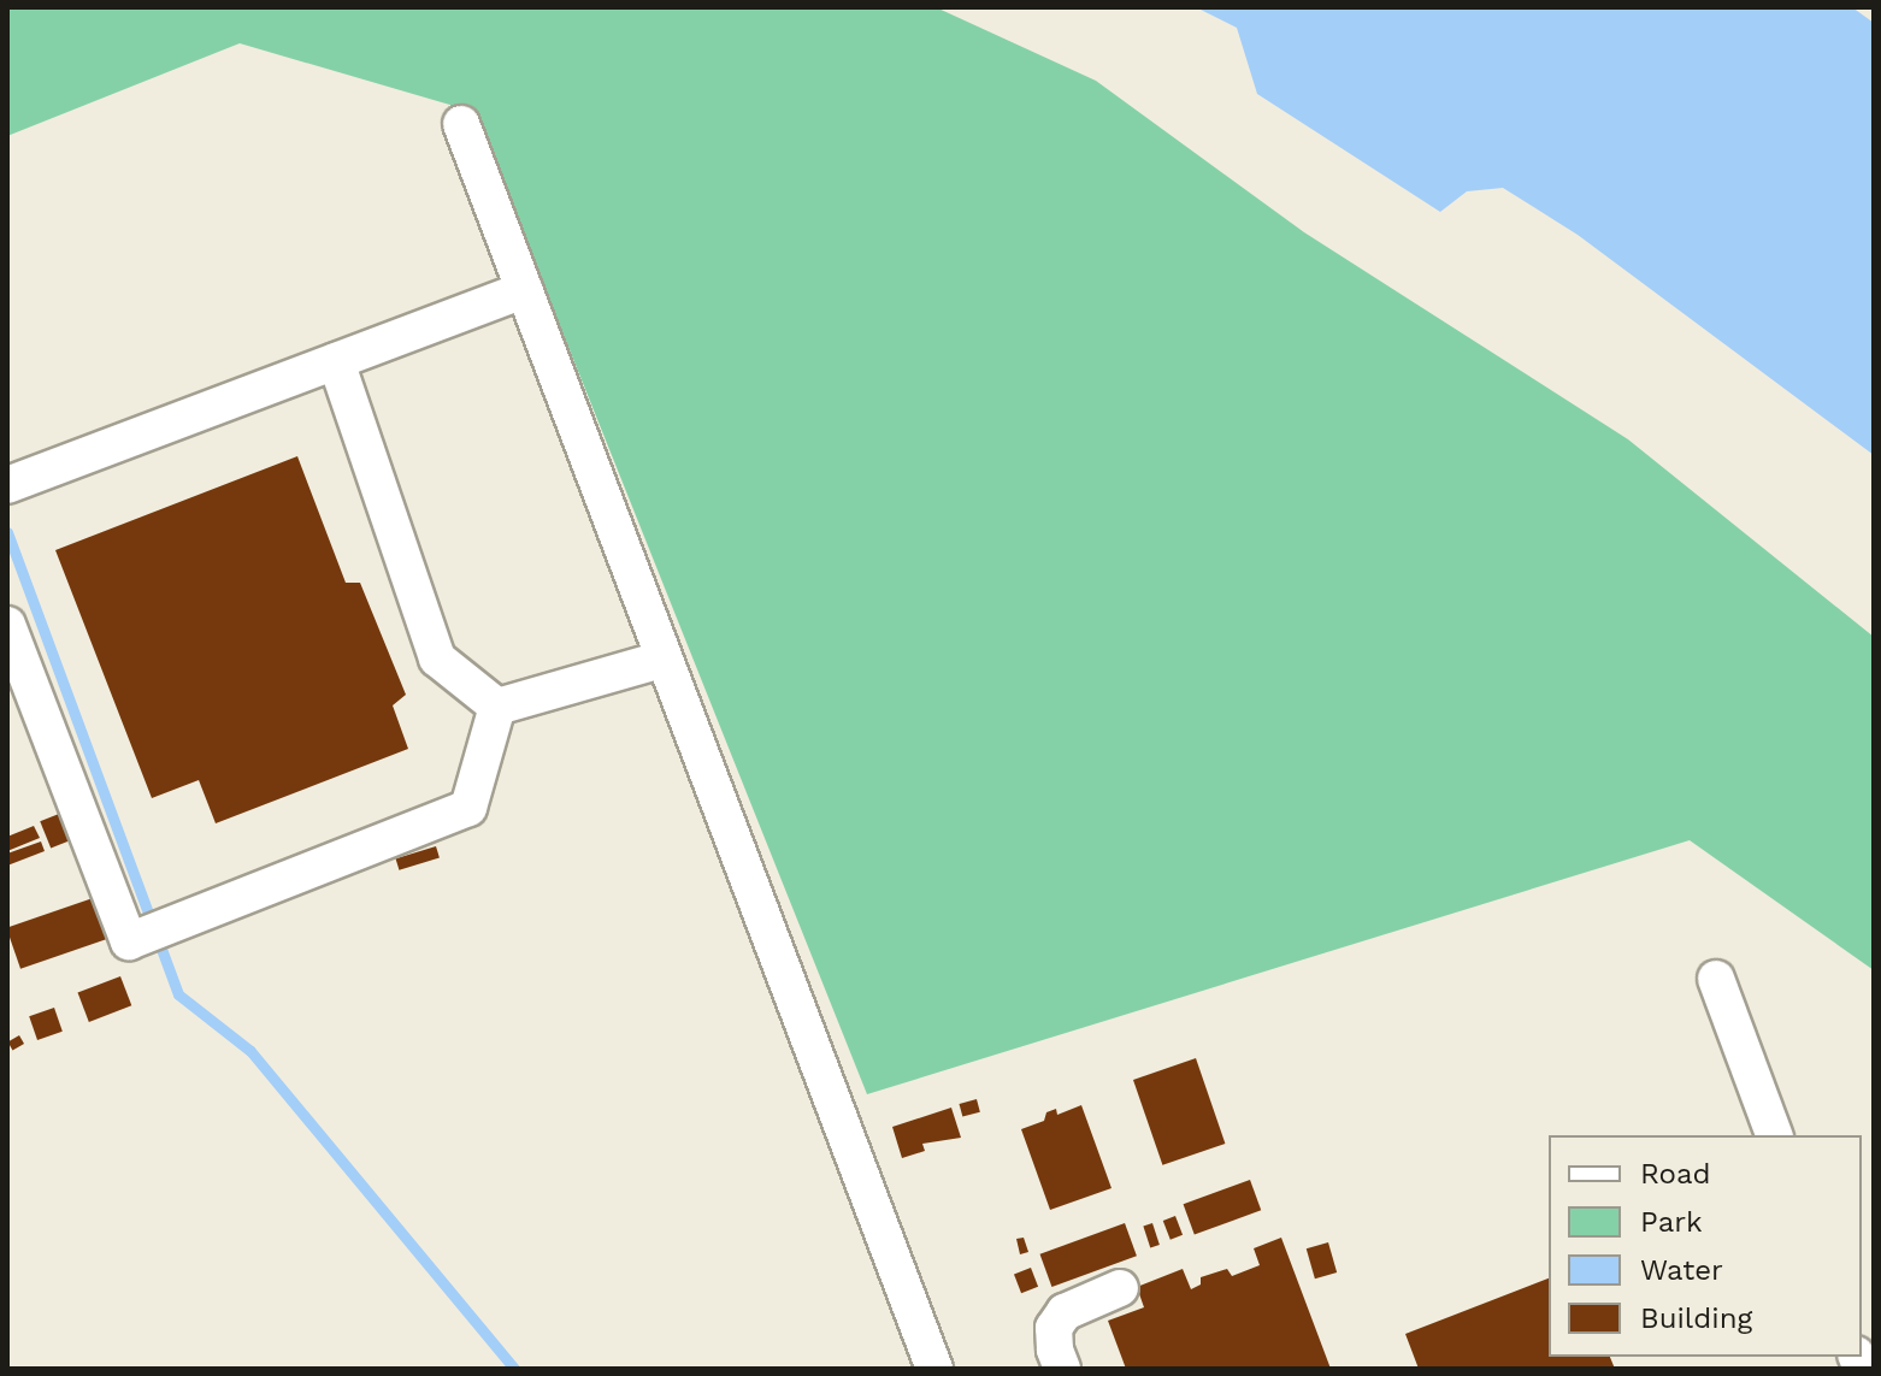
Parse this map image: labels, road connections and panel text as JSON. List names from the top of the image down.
{
  "legend": [
    "Road",
    "Park",
    "Water",
    "Building"
  ]
}
